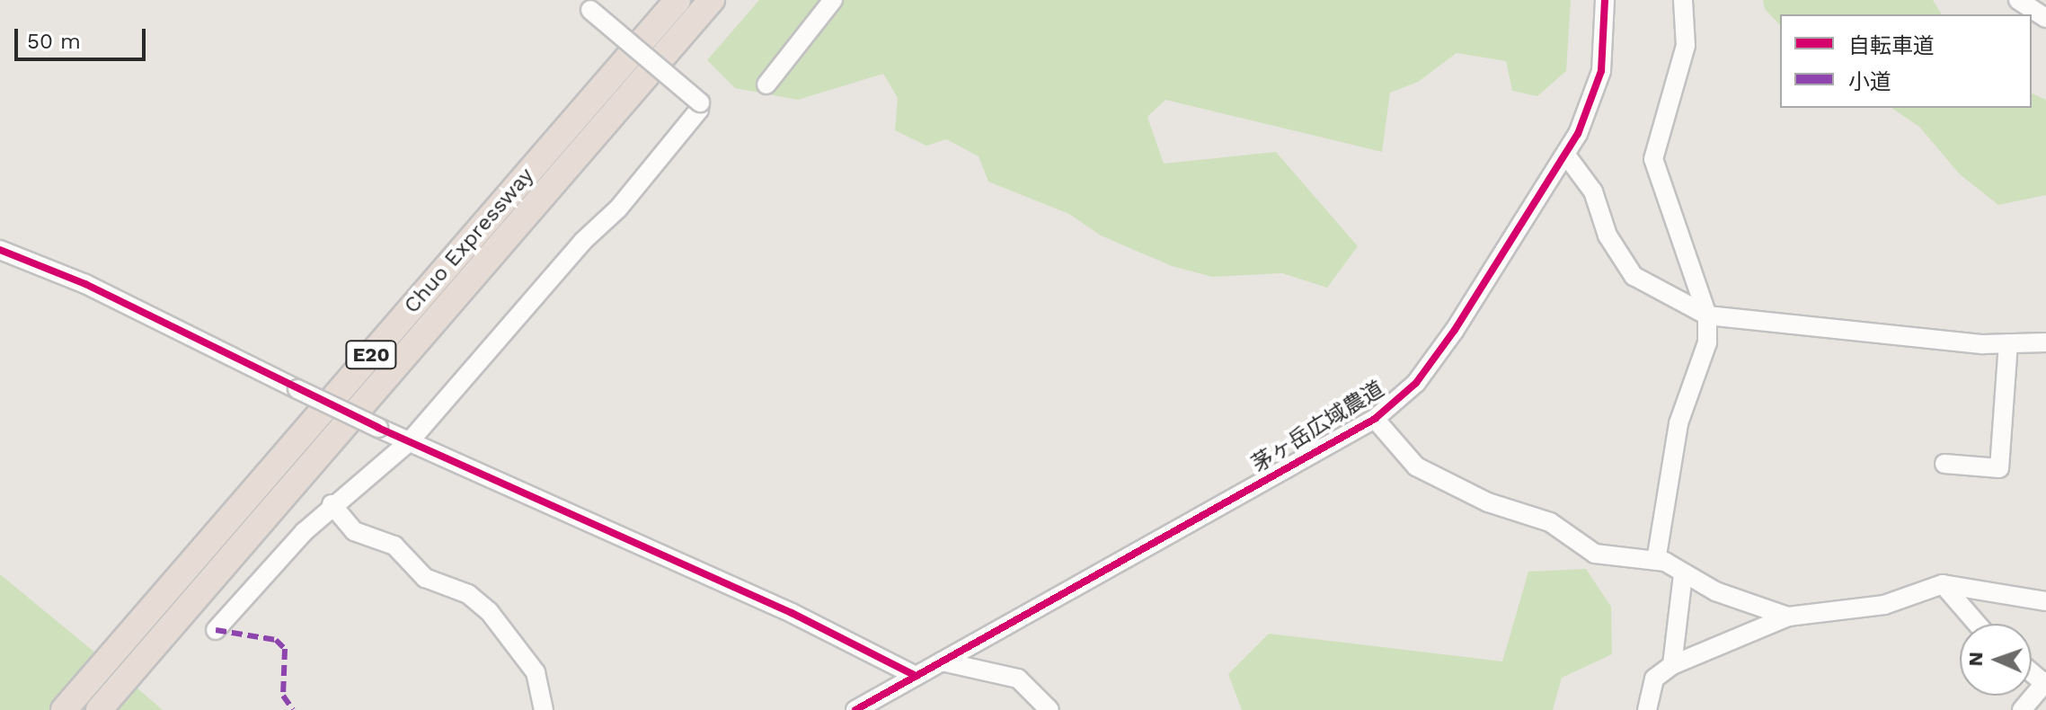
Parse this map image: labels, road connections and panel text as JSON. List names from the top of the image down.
{
  "streets": {
    "highway": ["Chuo Expressway", "E20"],
    "street": ["茅ヶ岳広域農道"]
  },
  "legend": ["自転車道", "小道"],
  "scale_bar": "50 m",
  "north": "left"
}
